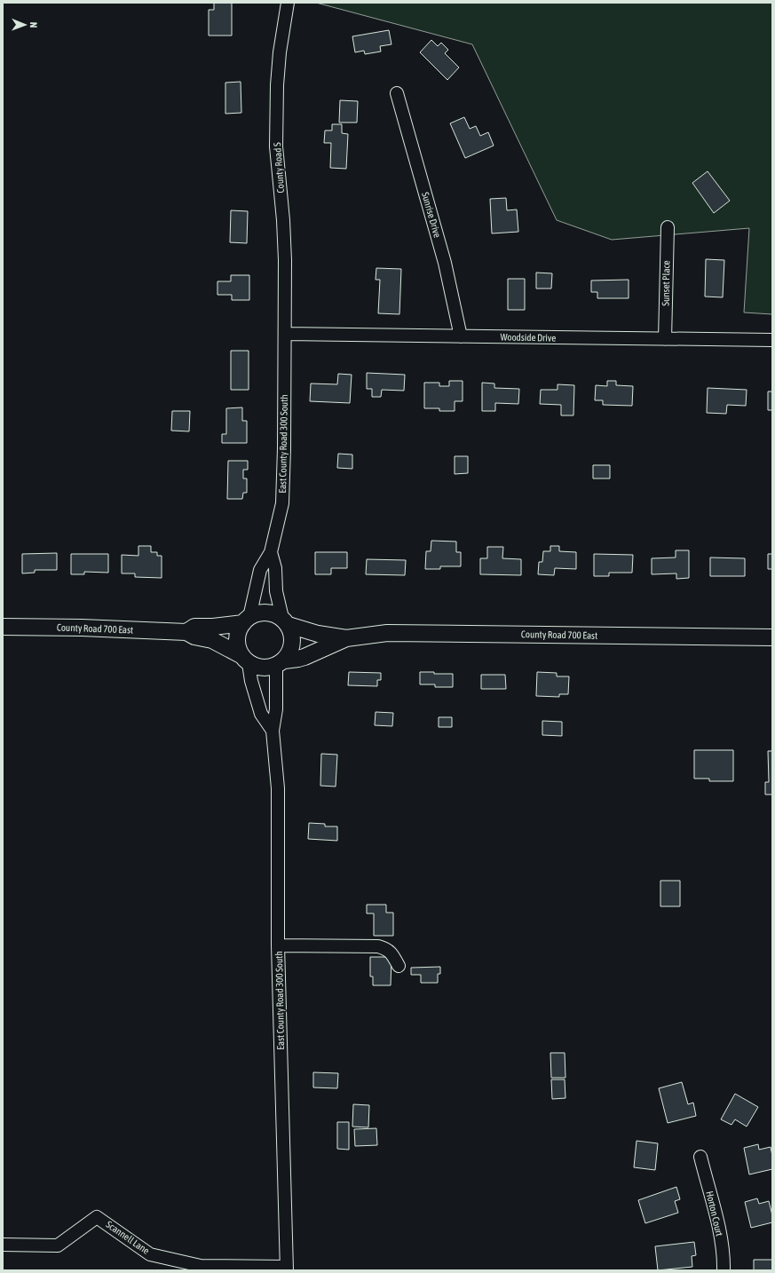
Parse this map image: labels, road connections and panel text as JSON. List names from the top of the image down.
{
  "streets": {
    "main road": ["County Road 700 East"],
    "street": [
      "County Road S",
      "Sunrise Drive",
      "Sunset Place",
      "Woodside Drive",
      "East County Road 300 South",
      "Horton Court",
      "Scannell Lane"
    ]
  },
  "crossings": [
    ["County Road S", "Woodside Drive"],
    ["County Road S", "East County Road 300 South"],
    ["Sunrise Drive", "Woodside Drive"],
    ["Sunset Place", "Woodside Drive"],
    ["Woodside Drive", "East County Road 300 South"],
    ["East County Road 300 South", "County Road 700 East"],
    ["East County Road 300 South", "Scannell Lane"]
  ],
  "north": "right"
}
